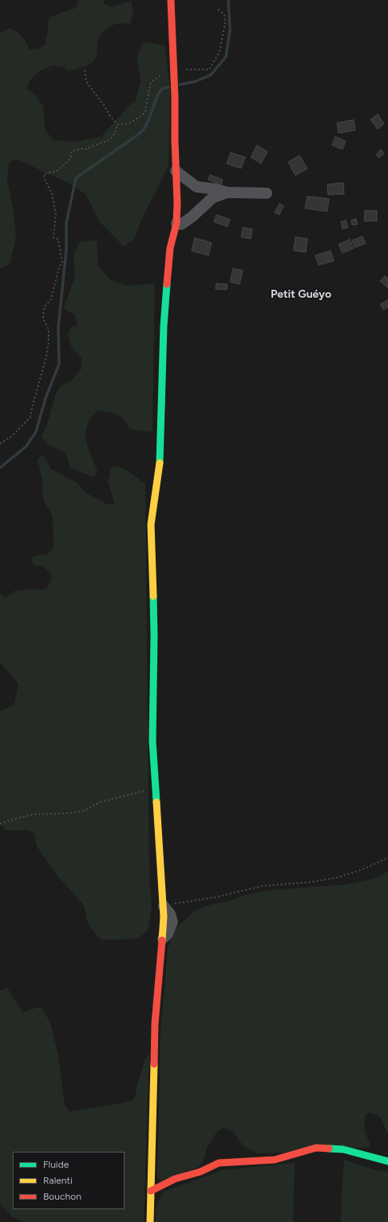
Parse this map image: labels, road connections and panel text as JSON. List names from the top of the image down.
{
  "districts": ["Petit Guéyo"],
  "legend": ["Fluide", "Ralenti", "Bouchon"]
}
